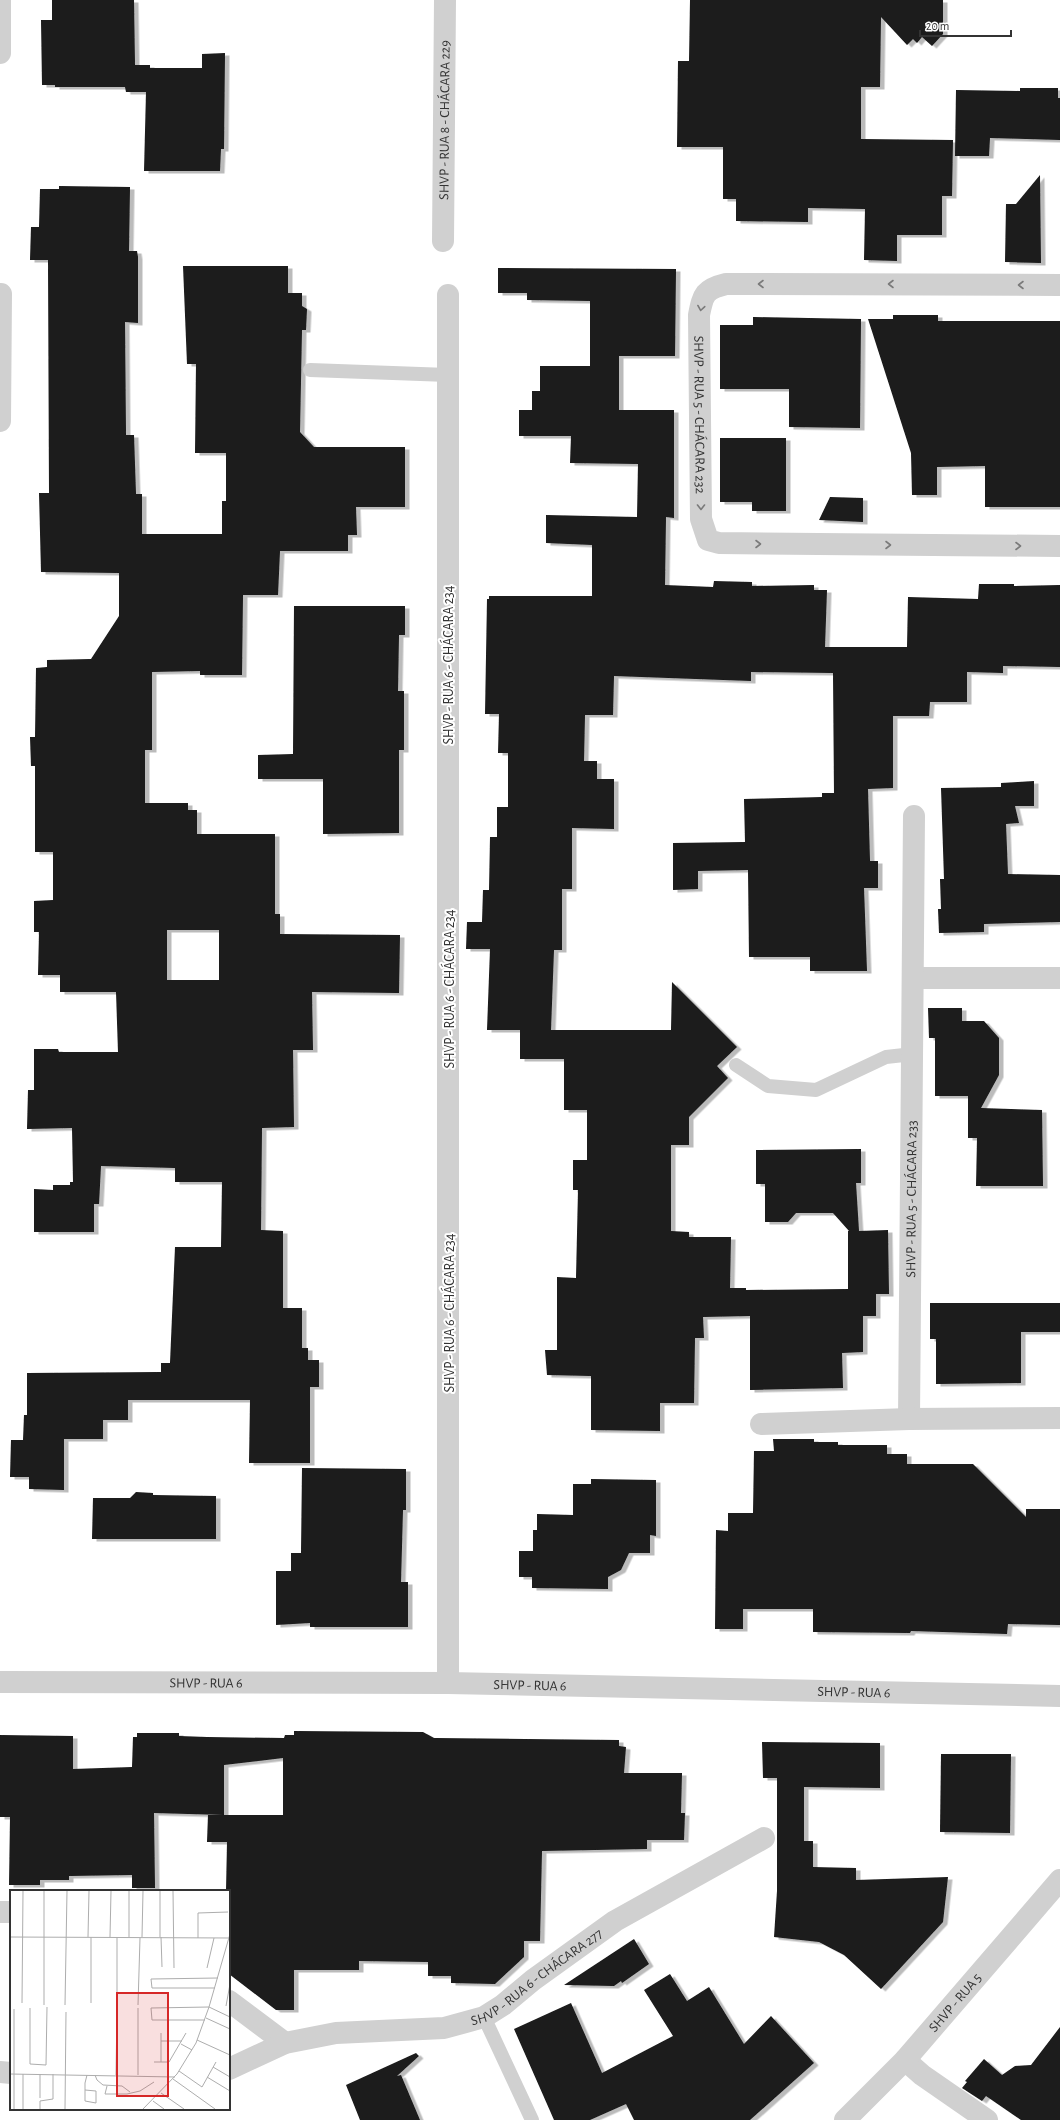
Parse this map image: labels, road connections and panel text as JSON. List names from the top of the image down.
{
  "streets": {
    "street": [
      "SHVP - RUA 8 - CHÁCARA 229",
      "SHVP - RUA 5 - CHÁCARA 232",
      "SHVP - RUA 6 - CHÁCARA 234",
      "SHVP - RUA 5 - CHÁCARA 233",
      "SHVP - RUA 6",
      "SHVP - RUA 6 - CHÁCARA 277",
      "SHVP - RUA 5"
    ]
  },
  "crossings": [
    ["SHVP - RUA 6 - CHÁCARA 234", "SHVP - RUA 6"]
  ],
  "scale_bar": "20 m"
}
